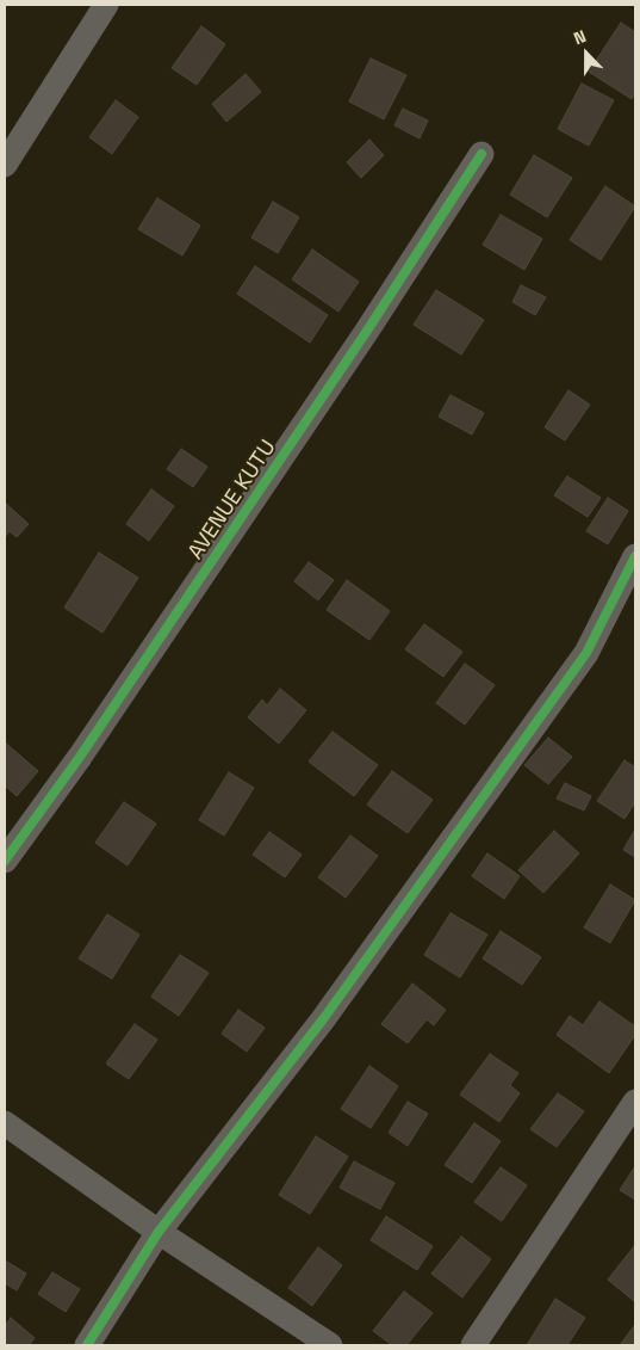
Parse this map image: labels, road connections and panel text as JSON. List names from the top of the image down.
{
  "streets": {
    "street": ["AVENUE KUTU"]
  },
  "north": "top"
}
